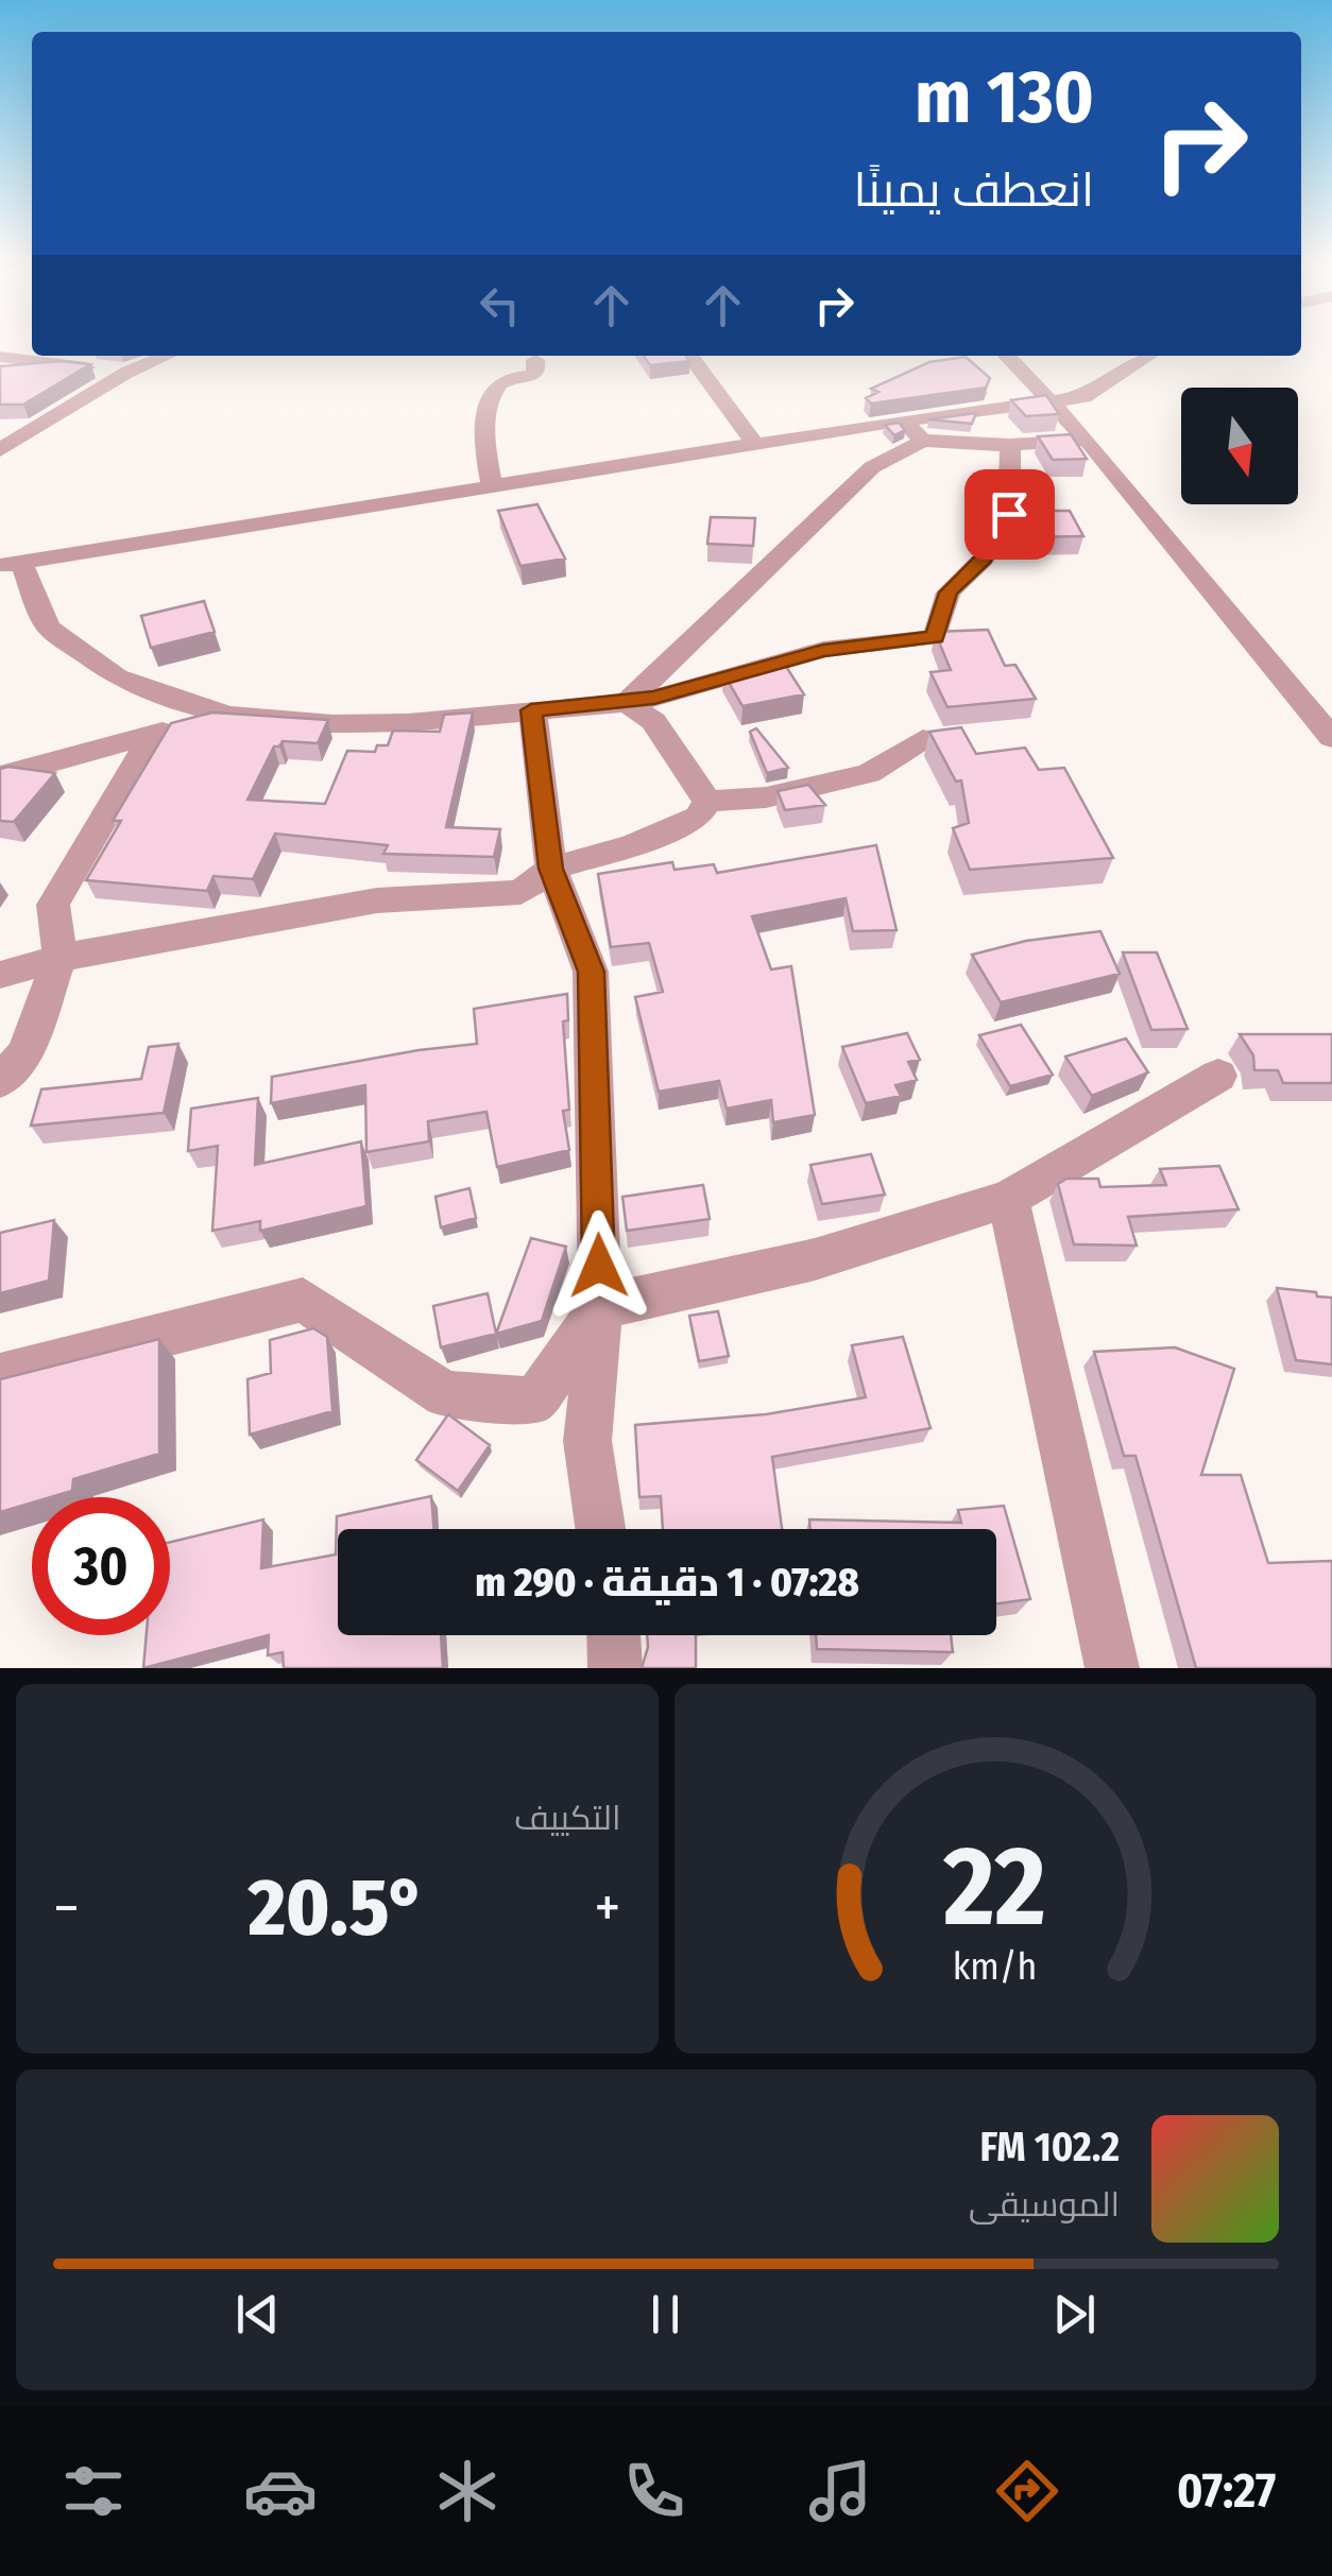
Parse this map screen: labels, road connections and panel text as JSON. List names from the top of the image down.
{
  "north": "bottom",
  "page": {
    "turn": ["130 m", "انعطف يمينًا"],
    "limit": "30",
    "trip": "07:28 · 1 دقيقة · 290 m",
    "tile": "التكييف",
    "heat": ["−", "20.5°", "+"],
    "song": ["102.2 FM", "الموسيقى"],
    "tabs": "07:27",
    "gauge": ["22", "km/h"]
  }
}
